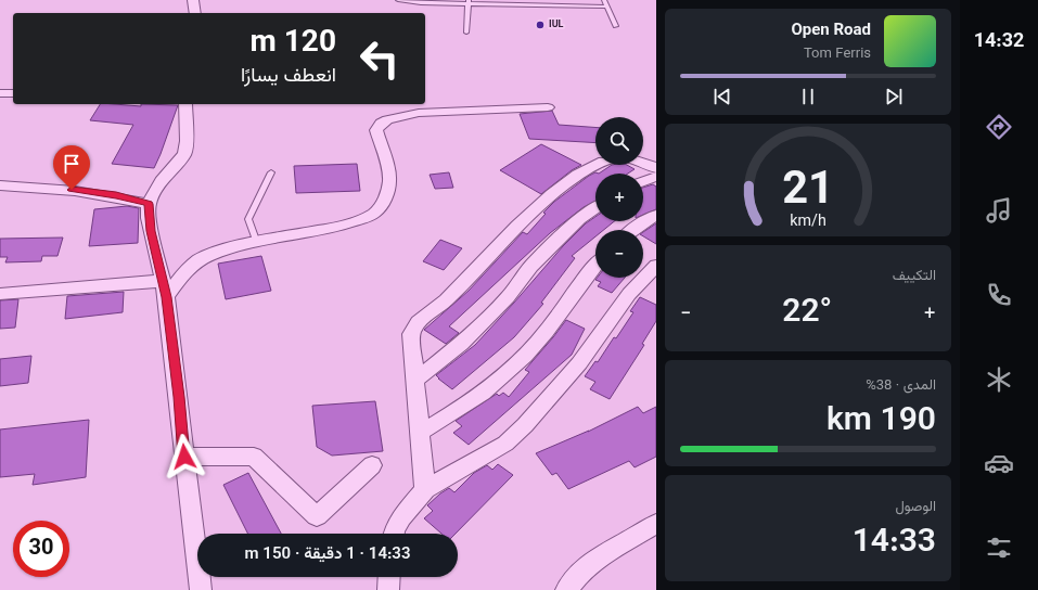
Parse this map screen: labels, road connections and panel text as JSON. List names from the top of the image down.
{
  "places": ["IUL"],
  "page": {
    "tabs": "14:32",
    "turn": ["120 m", "انعطف يسارًا"],
    "song": ["Open Road", "Tom Ferris"],
    "map_buttons": ["+", "−"],
    "tile": [
      "التكييف",
      ["المدى · 38%", "190 km"],
      ["الوصول", "14:33"]
    ],
    "heat": ["−", "22°", "+"],
    "limit": "30",
    "trip": "14:33 · 1 دقيقة · 150 m",
    "gauge": ["21", "km/h"]
  }
}
